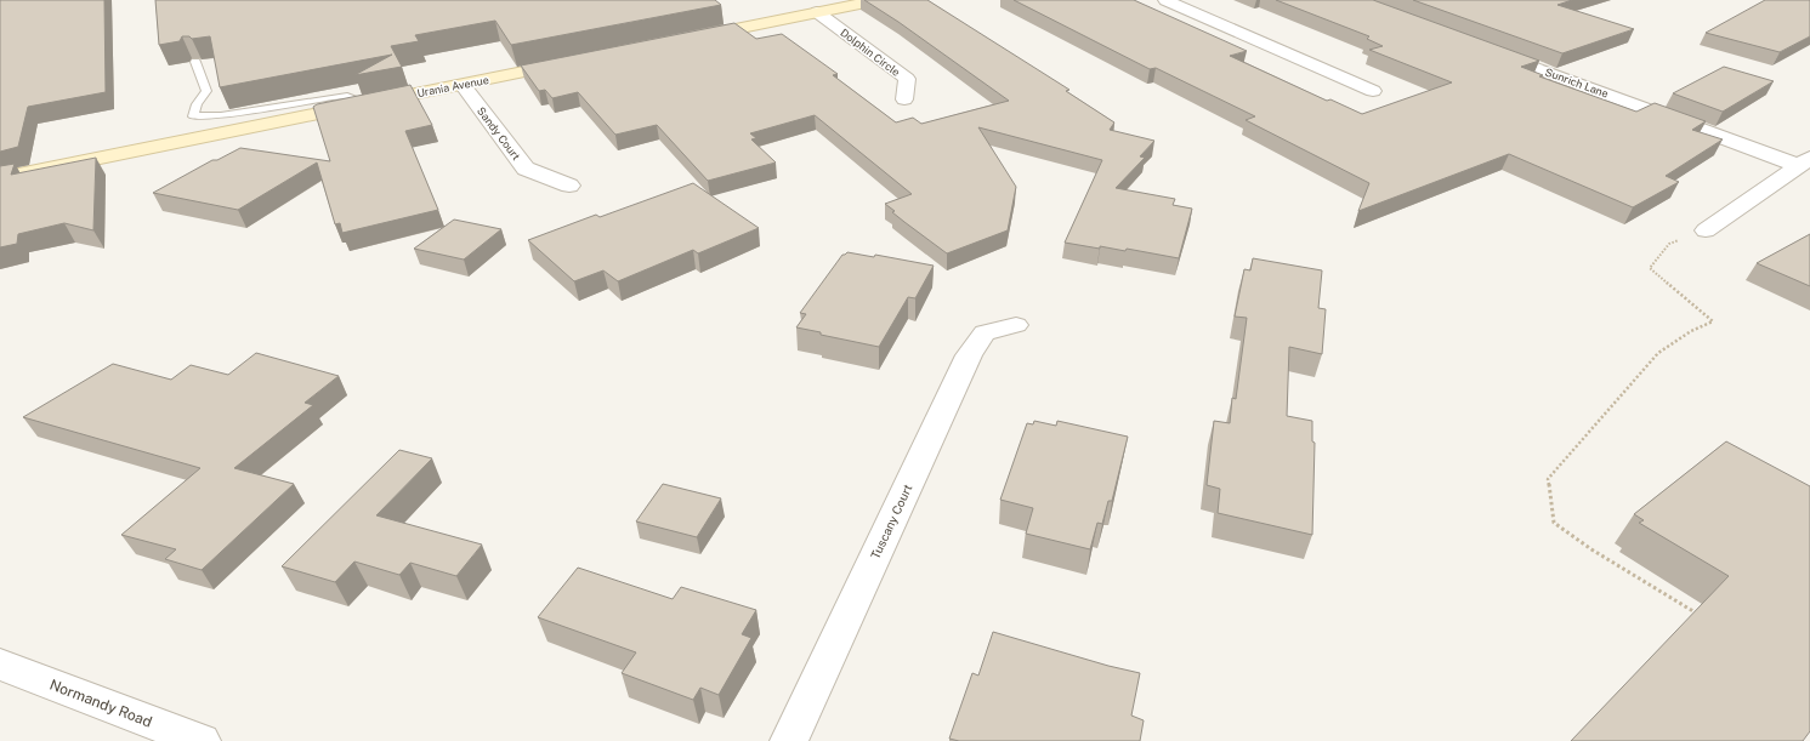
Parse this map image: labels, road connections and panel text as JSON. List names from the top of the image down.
{
  "streets": {
    "street": [
      "Dolphin Circle",
      "Sunrich Lane",
      "Urania Avenue",
      "Sandy Court",
      "Tuscany Court",
      "Normandy Road"
    ]
  },
  "crossings": [
    ["Urania Avenue", "Sandy Court"]
  ]
}
